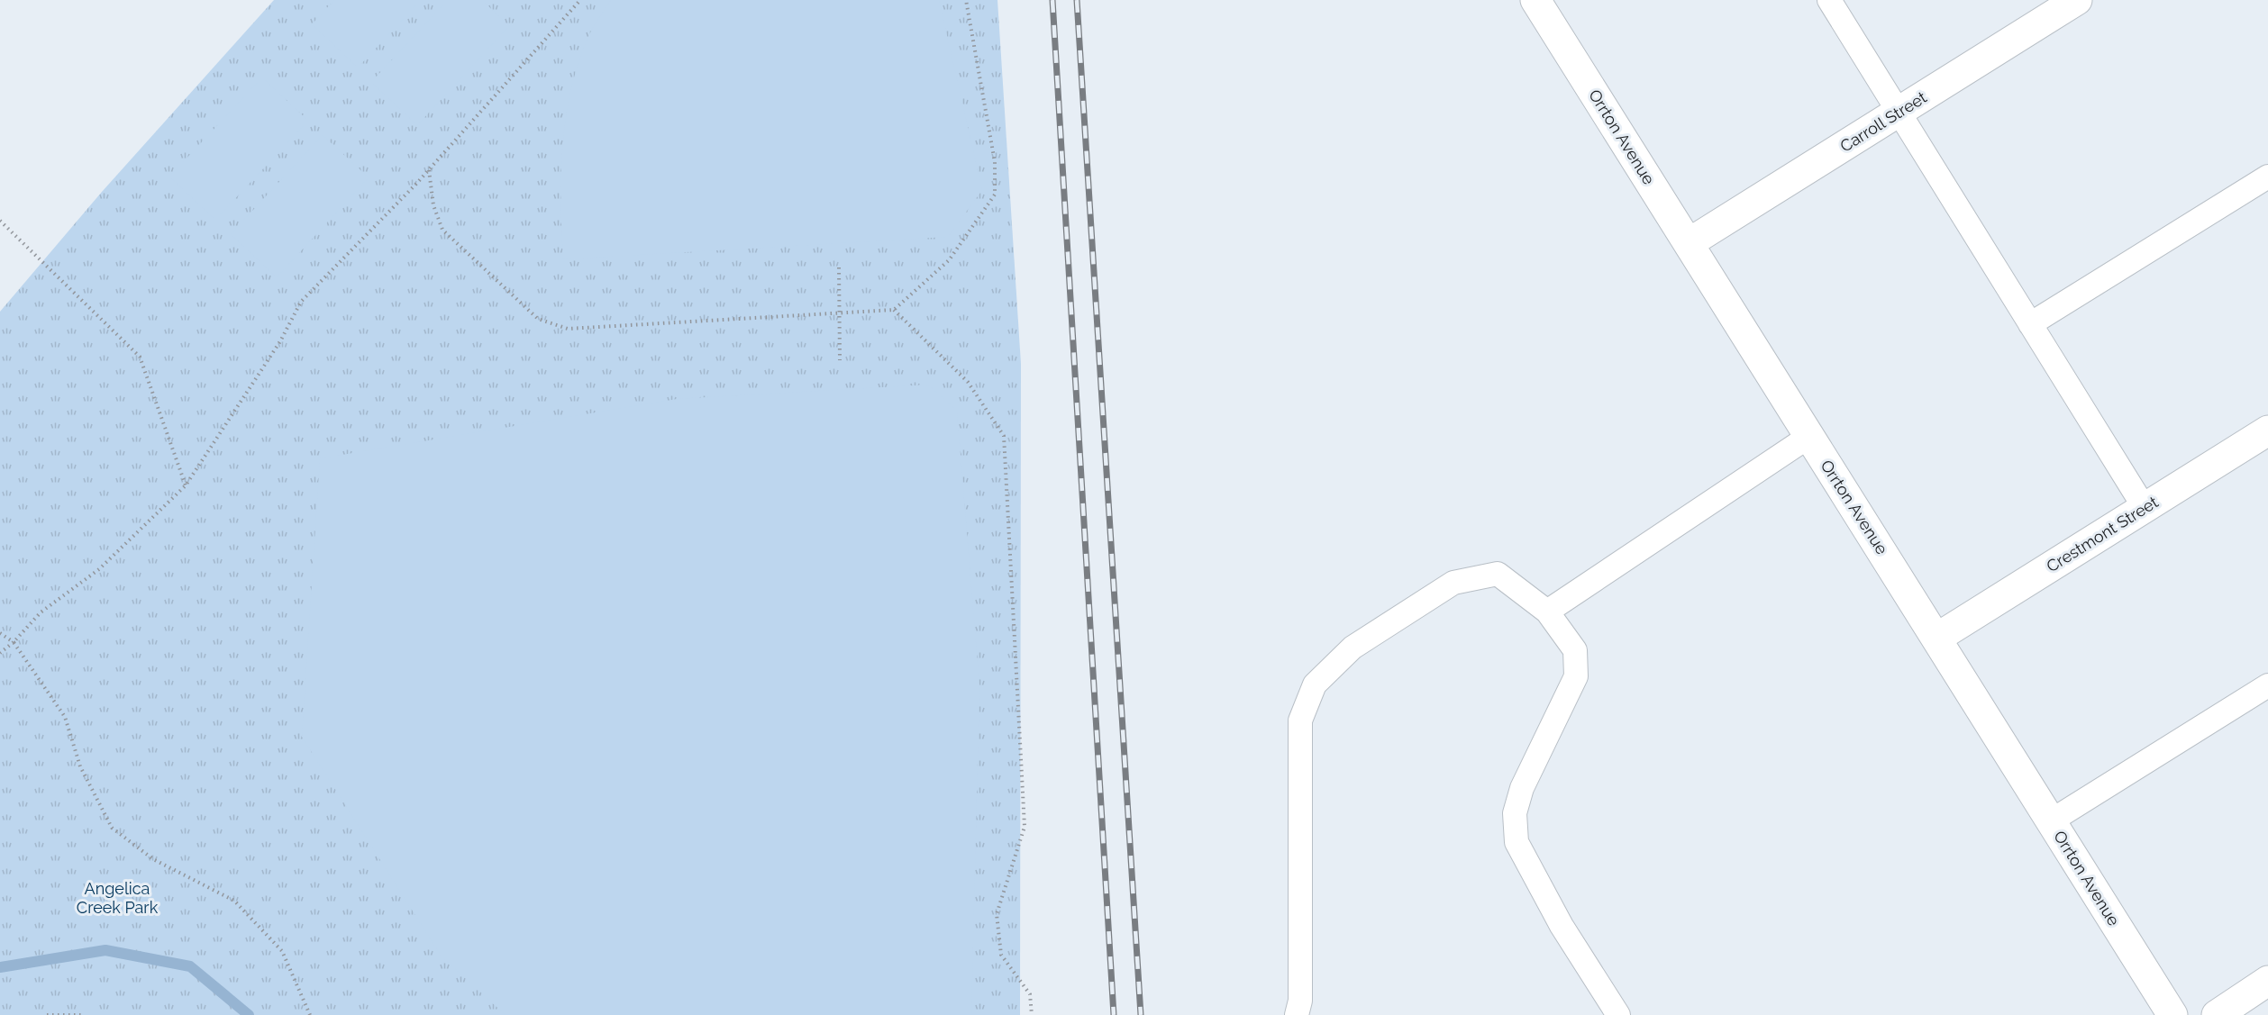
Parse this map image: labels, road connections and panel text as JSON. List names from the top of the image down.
{
  "streets": {
    "street": ["Carroll Street", "Orrton Avenue", "Crestmont Street"]
  },
  "crossings": [
    ["Carroll Street", "Orrton Avenue"],
    ["Orrton Avenue", "Crestmont Street"]
  ],
  "parks": ["Angelica Creek Park"]
}
